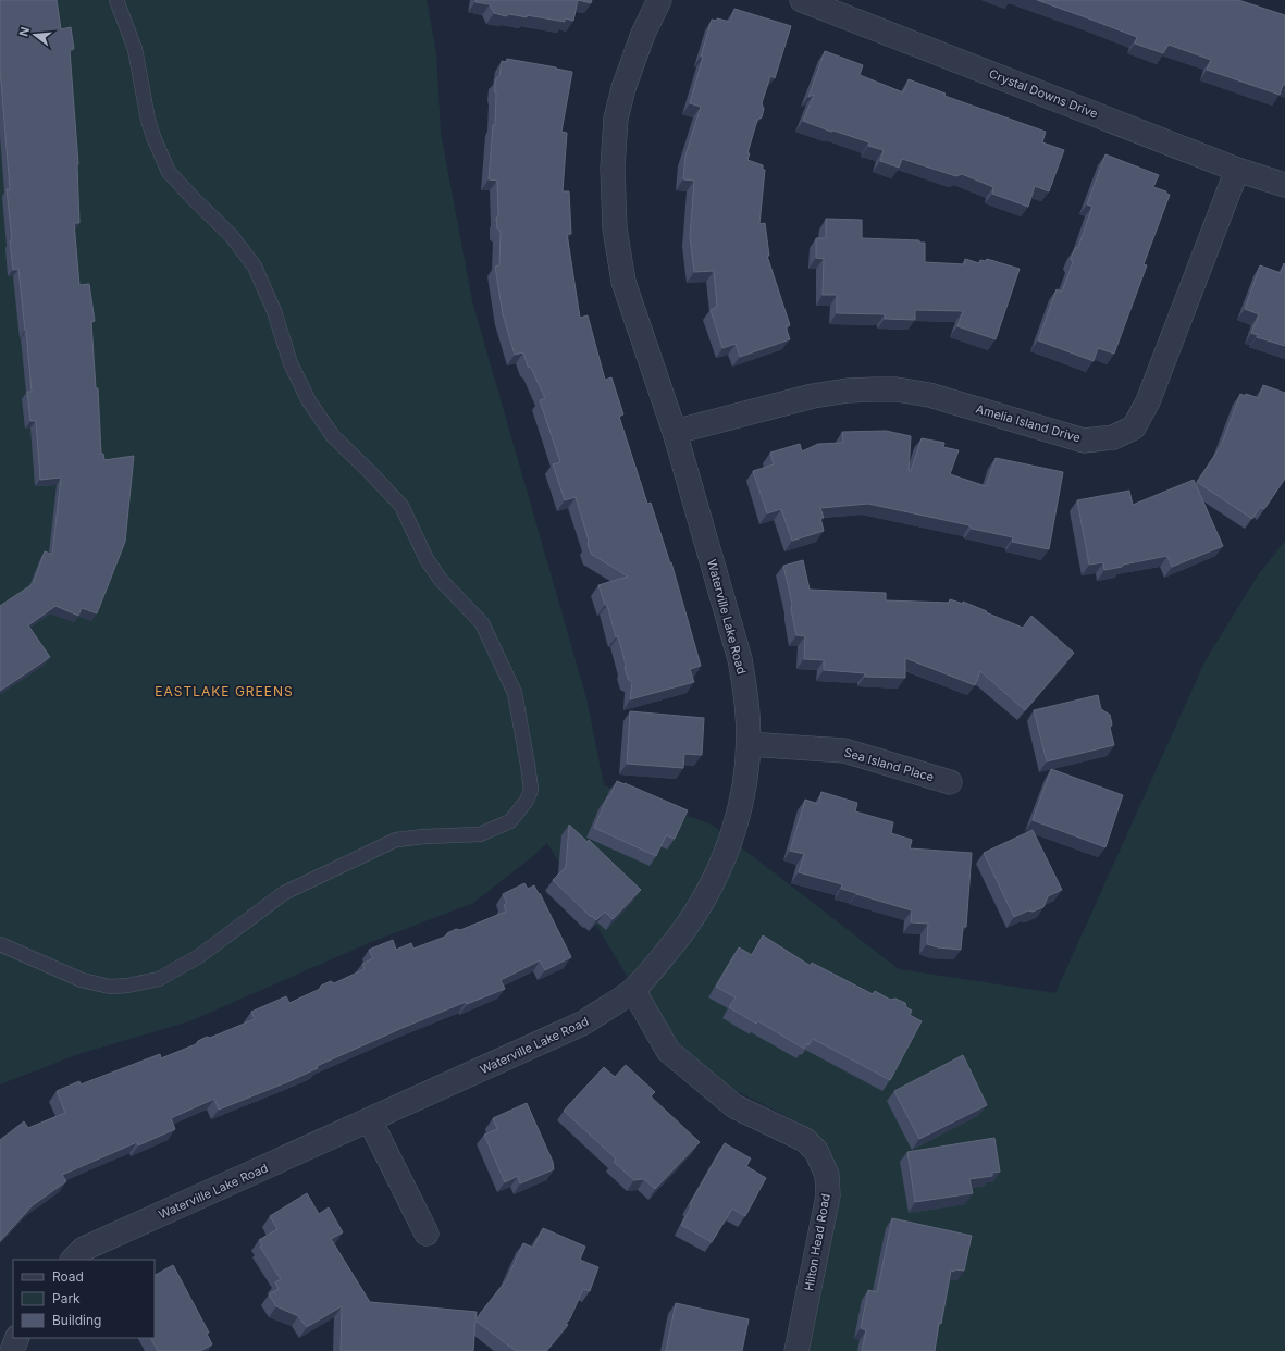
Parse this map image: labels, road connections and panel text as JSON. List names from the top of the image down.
{
  "streets": {
    "street": [
      "Crystal Downs Drive",
      "Amelia Island Drive",
      "Waterville Lake Road",
      "Sea Island Place",
      "Hilton Head Road"
    ]
  },
  "crossings": [
    ["Crystal Downs Drive", "Amelia Island Drive"],
    ["Amelia Island Drive", "Waterville Lake Road"],
    ["Waterville Lake Road", "Sea Island Place"],
    ["Waterville Lake Road", "Hilton Head Road"]
  ],
  "districts": ["EASTLAKE GREENS"],
  "legend": ["Road", "Park", "Building"],
  "north": "left"
}
